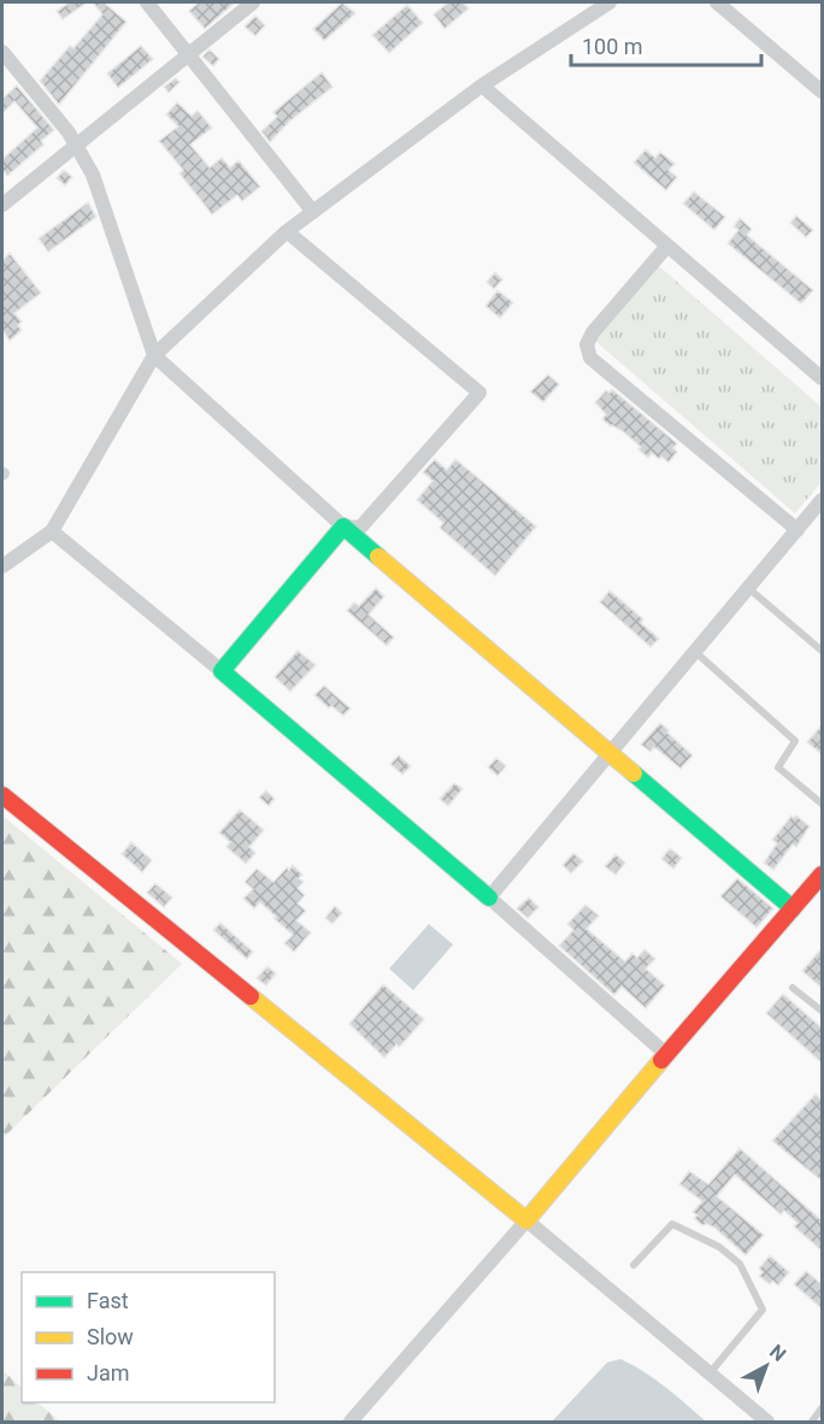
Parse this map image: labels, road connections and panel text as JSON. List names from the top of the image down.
{
  "legend": ["Fast", "Slow", "Jam"],
  "scale_bar": "100 m",
  "north": "top right"
}
